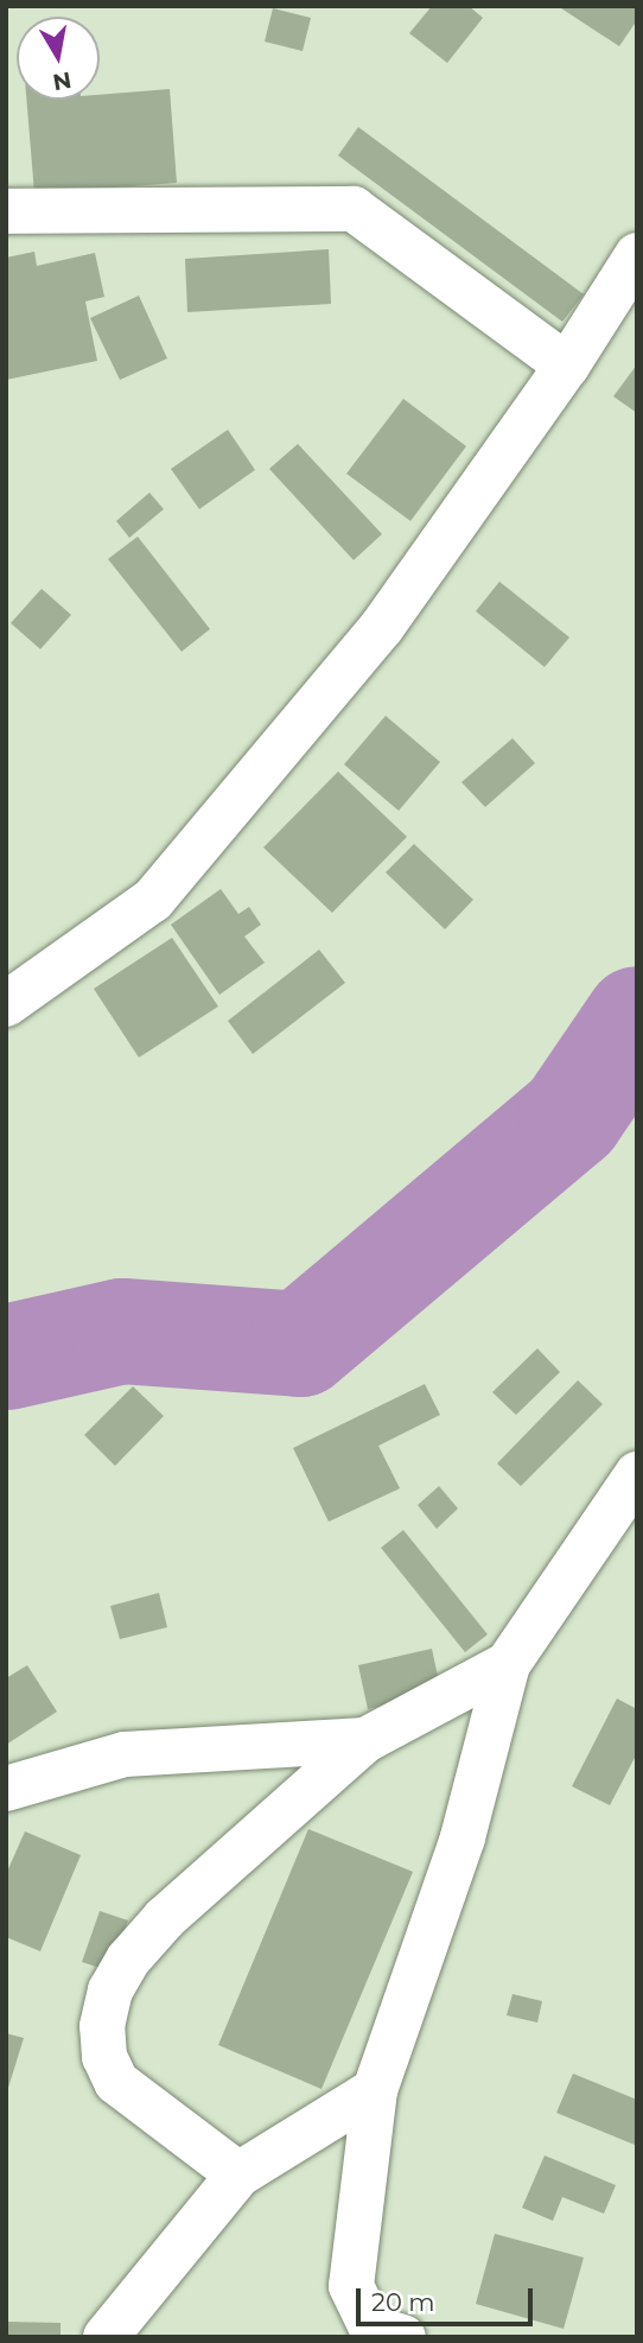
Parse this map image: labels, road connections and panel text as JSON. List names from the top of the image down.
{
  "scale_bar": "20 m",
  "north": "bottom"
}
